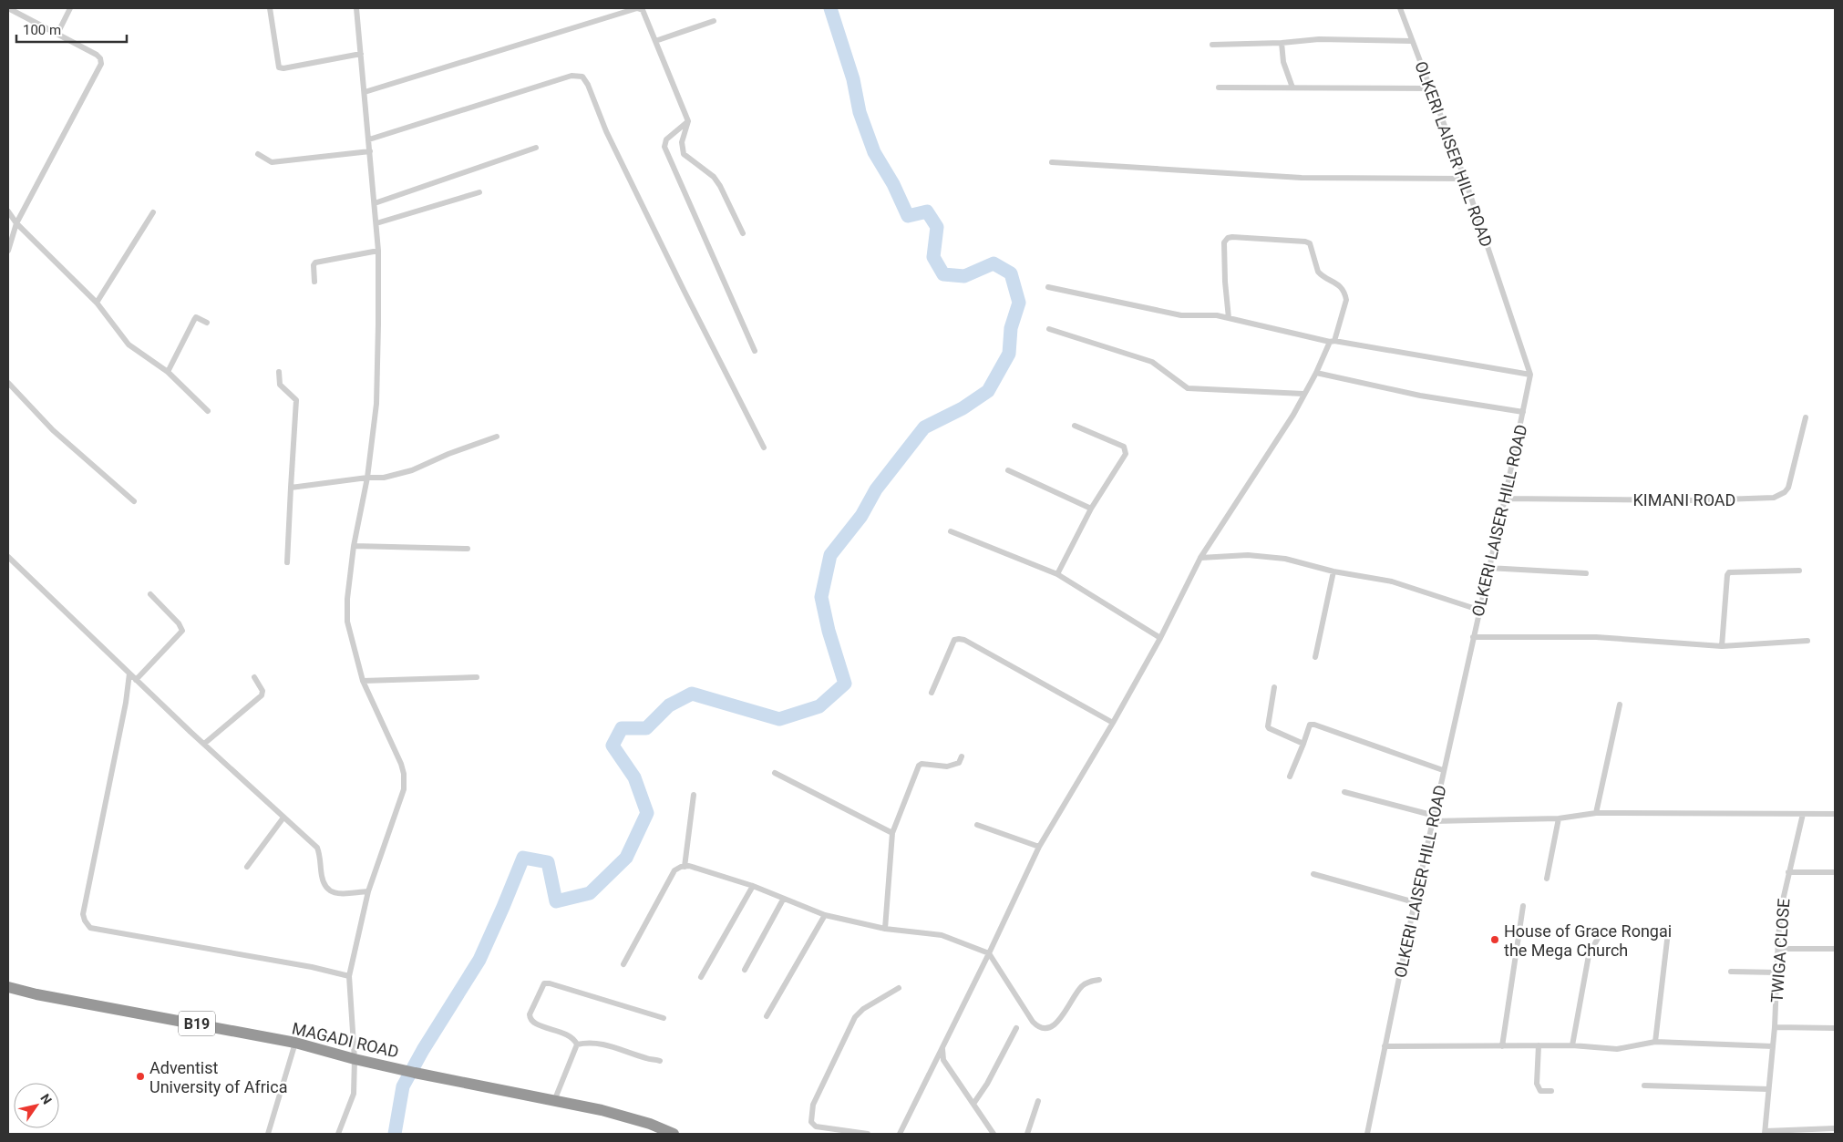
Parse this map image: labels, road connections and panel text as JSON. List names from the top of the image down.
{
  "streets": {
    "highway": ["B19", "MAGADI ROAD"],
    "street": ["OLKERI LAISER HILL ROAD", "KIMANI ROAD", "TWIGA CLOSE"]
  },
  "crossings": [
    ["OLKERI LAISER HILL ROAD", "KIMANI ROAD"]
  ],
  "places": ["House of Grace Rongai the Mega Church", "Adventist University of Africa"],
  "scale_bar": "100 m",
  "north": "top right"
}
